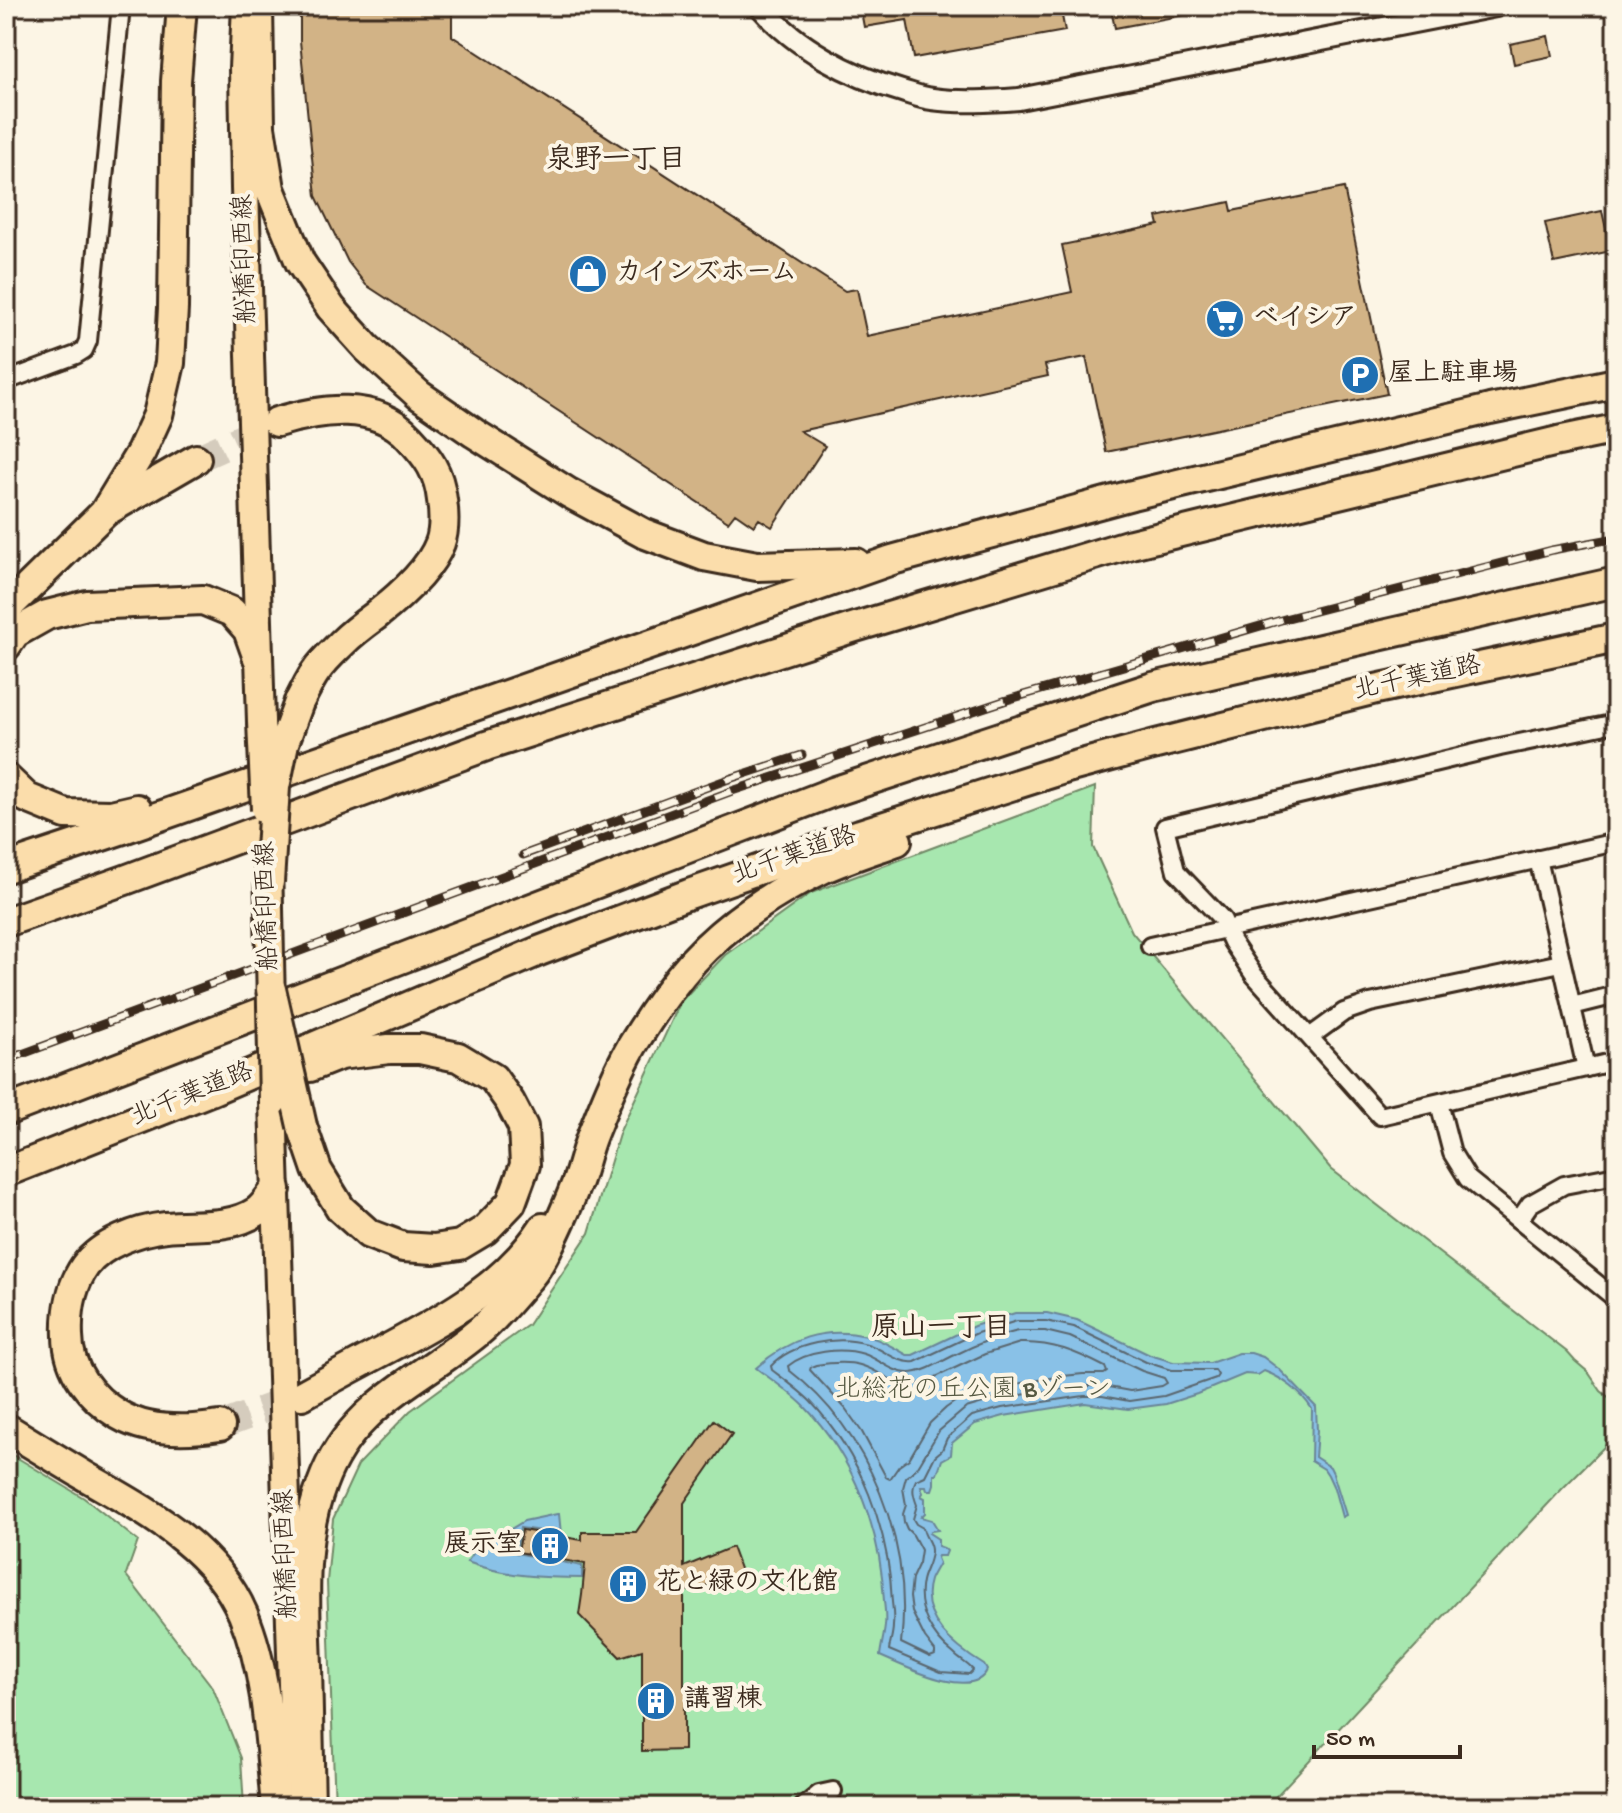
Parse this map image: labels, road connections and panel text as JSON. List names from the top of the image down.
{
  "streets": {
    "highway": ["北千葉道路"],
    "main road": ["船橋印西線"]
  },
  "districts": ["泉野一丁目", "原山一丁目"],
  "parks": ["北総花の丘公園 Bゾーン"],
  "places": {
    "shop": ["カインズホーム"],
    "supermarket": ["ベイシア"],
    "parking": ["屋上駐車場"],
    "building": ["展示室", "花と緑の文化館", "講習棟"]
  },
  "scale_bar": "50 m"
}
